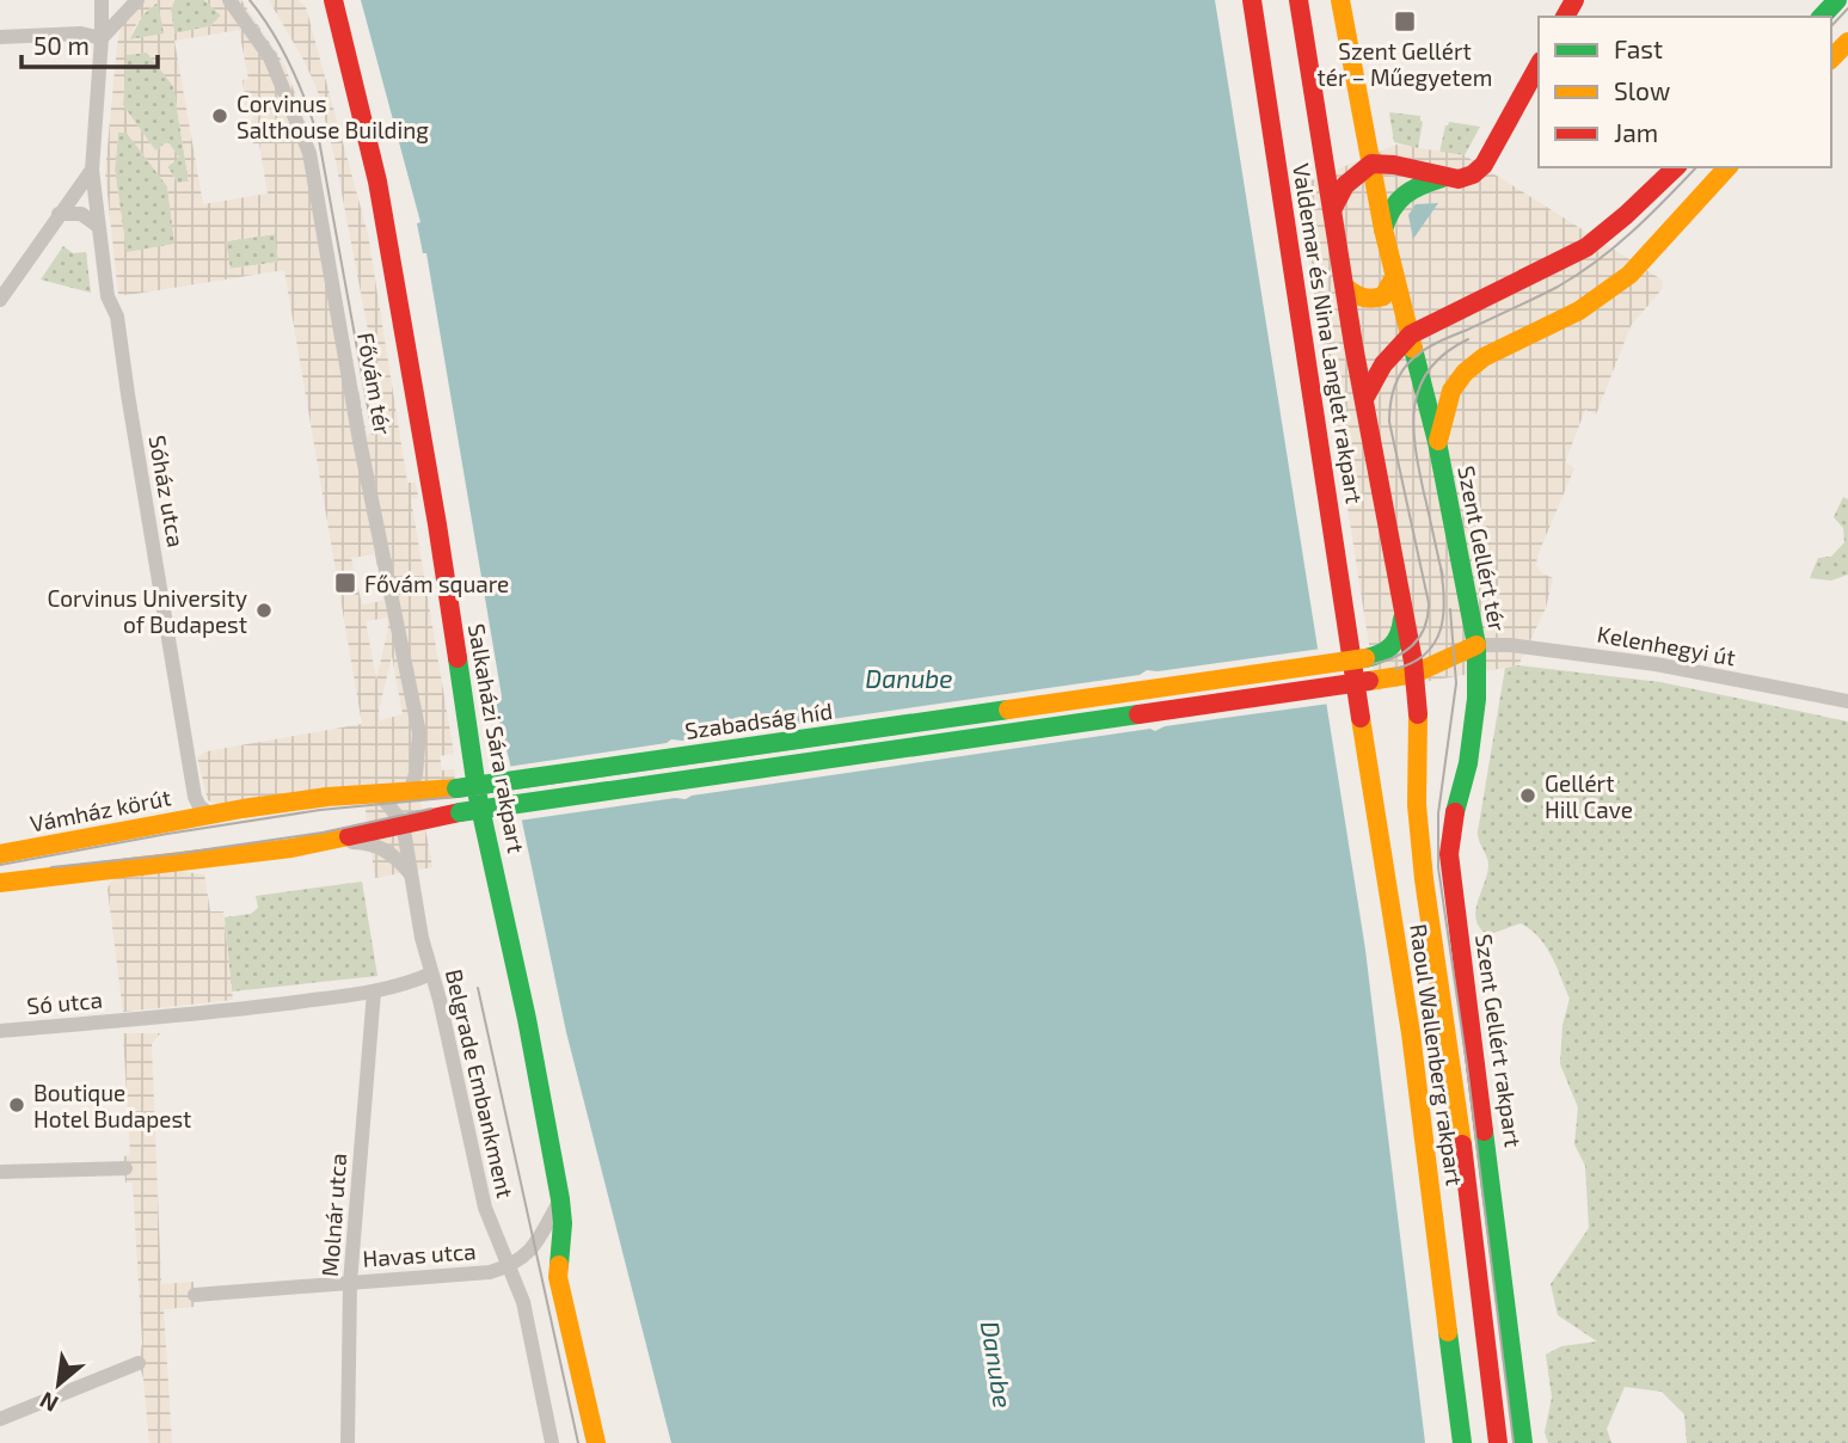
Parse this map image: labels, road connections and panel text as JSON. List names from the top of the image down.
{
  "streets": {
    "main road": [
      "Valdemar és Nina Langlet rakpart",
      "Szent Gellért tér",
      "Szabadság híd",
      "Salkaházi Sára rakpart",
      "Vámház körút",
      "Szent Gellért rakpart",
      "Raoul Wallenberg rakpart"
    ],
    "street": [
      "Fővám tér",
      "Sóház utca",
      "Kelenhegyi út",
      "Só utca",
      "Belgrade Embankment",
      "Molnár utca",
      "Havas utca"
    ]
  },
  "crossings": [
    ["Valdemar és Nina Langlet rakpart", "Szent Gellért tér"],
    ["Valdemar és Nina Langlet rakpart", "Szabadság híd"],
    ["Valdemar és Nina Langlet rakpart", "Raoul Wallenberg rakpart"],
    ["Fővám tér", "Szabadság híd"],
    ["Sóház utca", "Vámház körút"],
    ["Szent Gellért tér", "Kelenhegyi út"],
    ["Szent Gellért tér", "Szabadság híd"],
    ["Szent Gellért tér", "Szent Gellért rakpart"],
    ["Szent Gellért tér", "Raoul Wallenberg rakpart"],
    ["Kelenhegyi út", "Szent Gellért rakpart"],
    ["Szabadság híd", "Raoul Wallenberg rakpart"],
    ["Salkaházi Sára rakpart", "Havas utca"],
    ["Só utca", "Molnár utca"],
    ["Belgrade Embankment", "Havas utca"],
    ["Molnár utca", "Havas utca"]
  ],
  "water": ["Danube"],
  "places": {
    "transit": ["Szent Gellért tér – Műegyetem", "Fővám square"],
    "other": [
      "Corvinus Salthouse Building",
      "Corvinus University of Budapest",
      "Gellért Hill Cave",
      "Boutique Hotel Budapest"
    ]
  },
  "legend": ["Fast", "Slow", "Jam"],
  "scale_bar": "50 m",
  "north": "bottom left"
}
